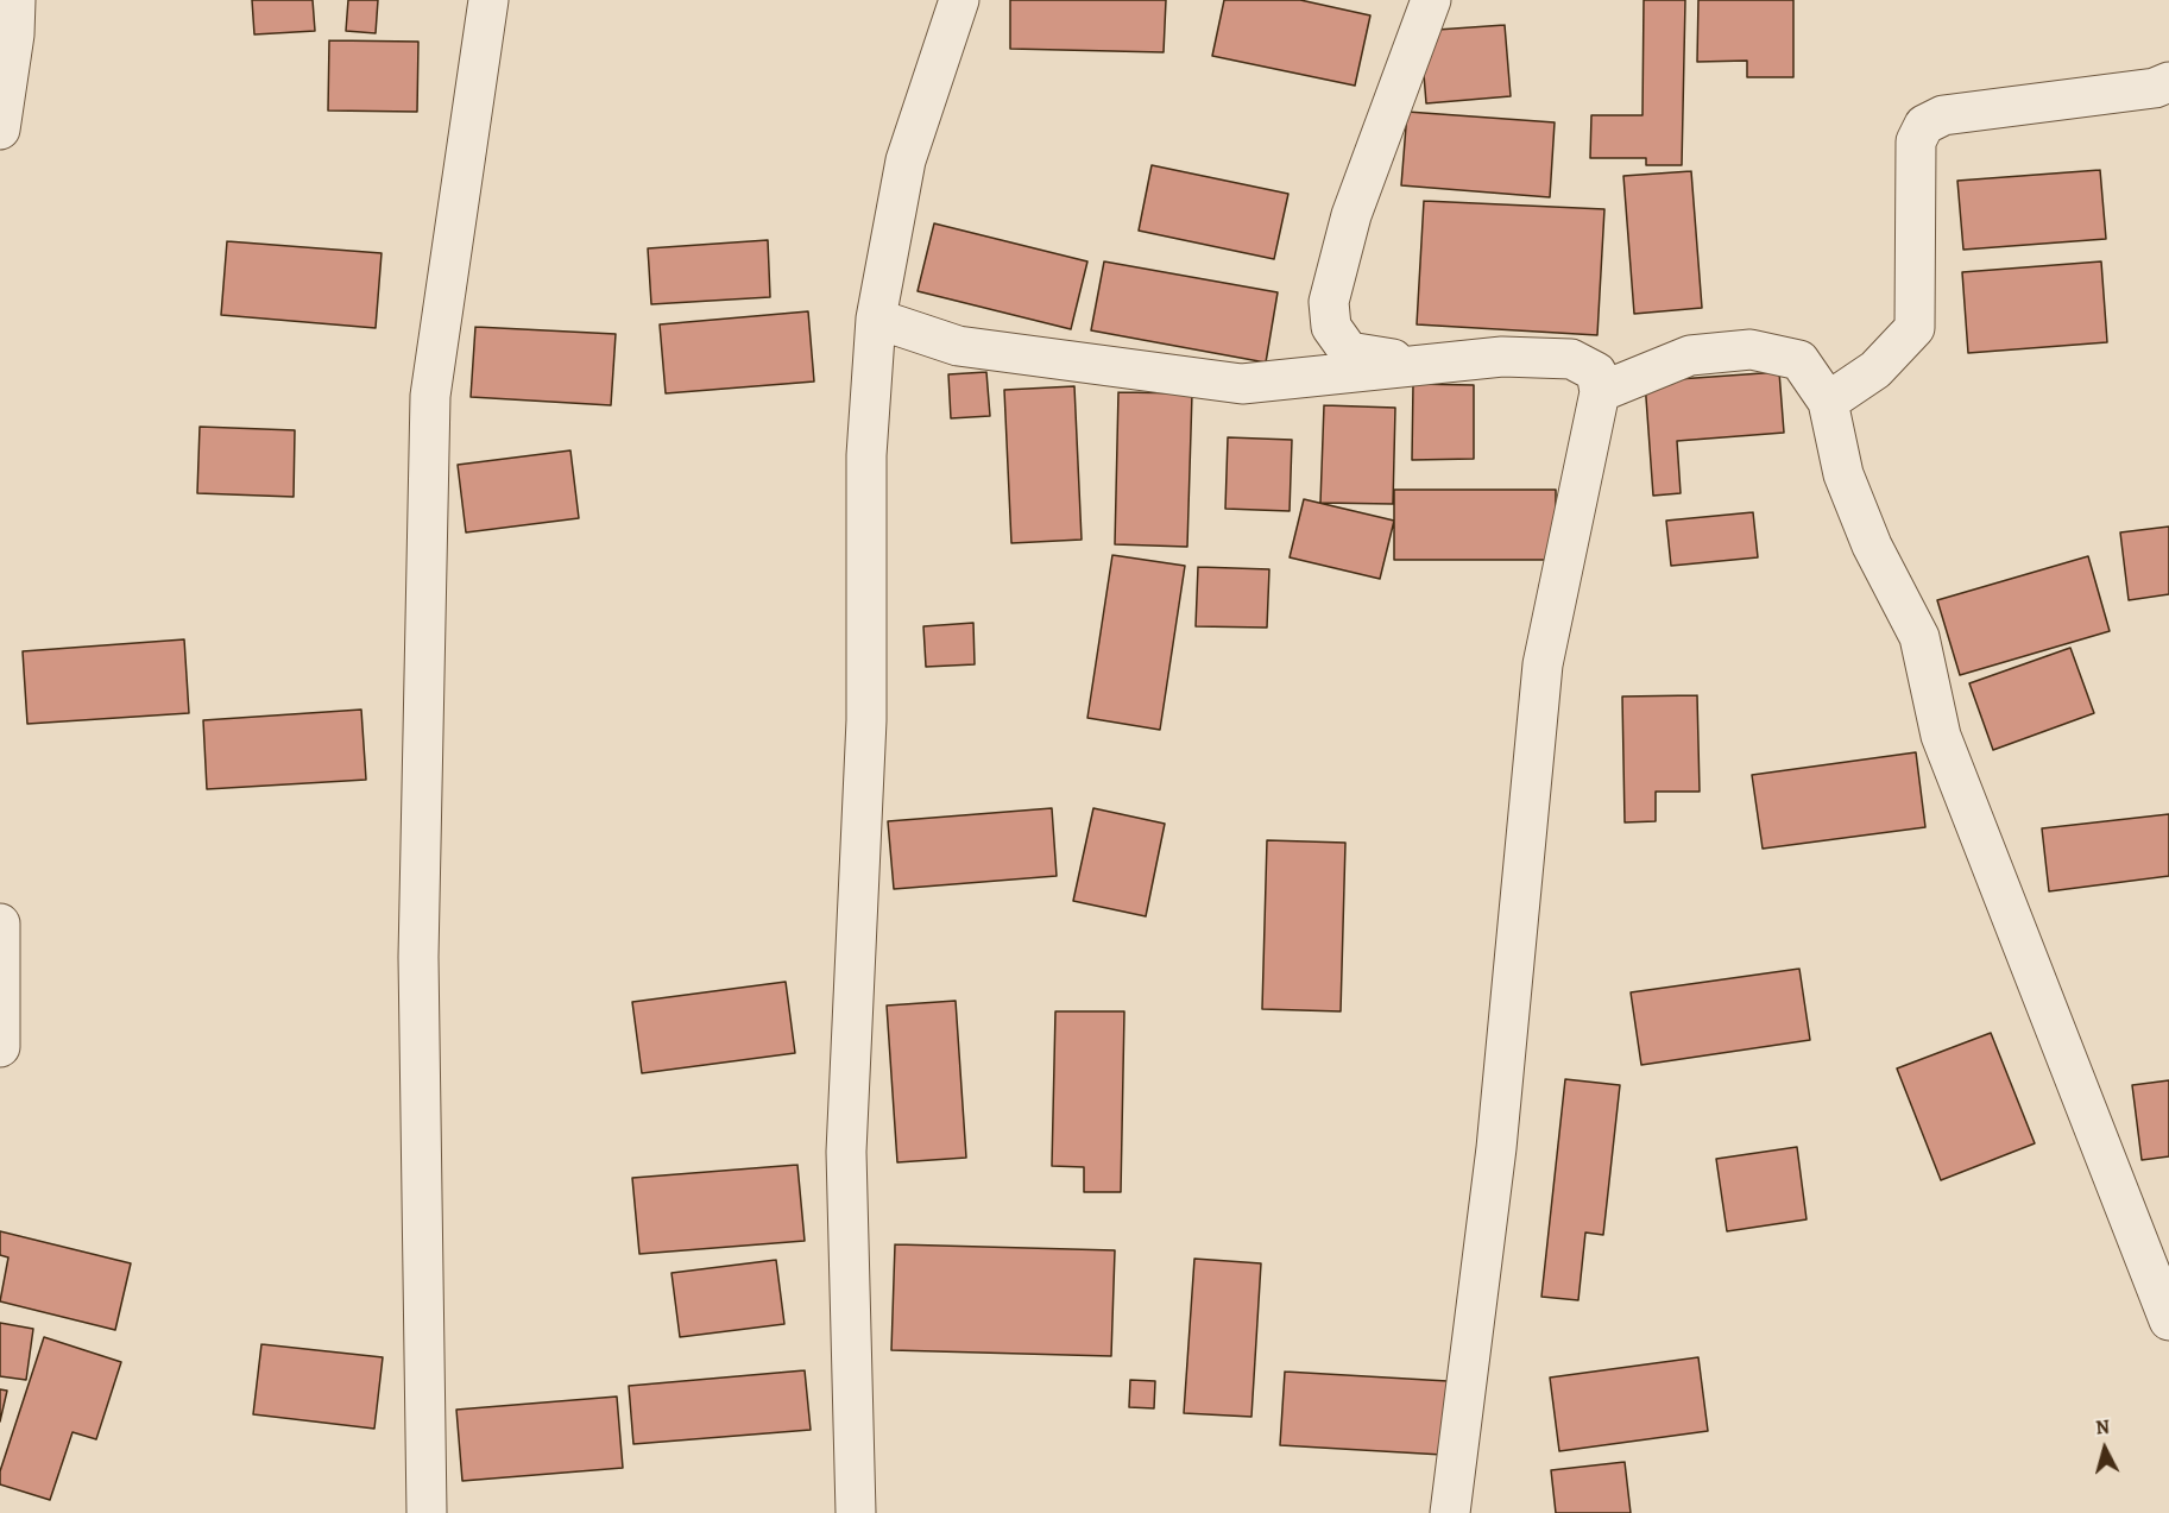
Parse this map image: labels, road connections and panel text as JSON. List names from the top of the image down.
{
  "north": "top"
}
